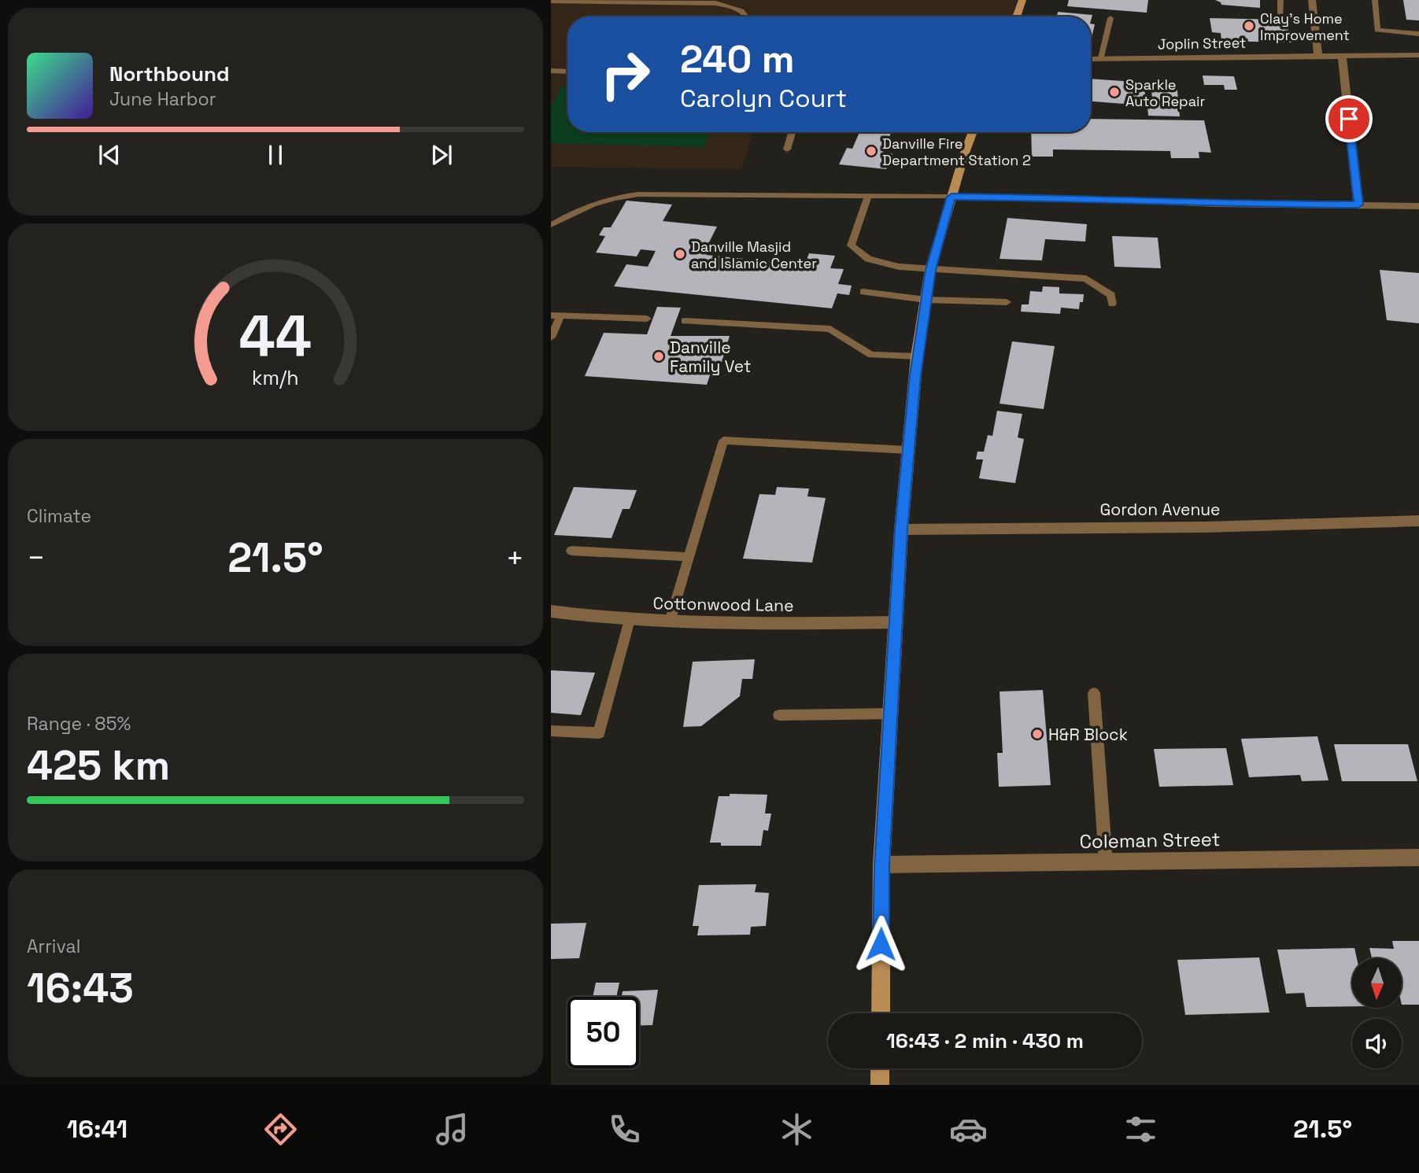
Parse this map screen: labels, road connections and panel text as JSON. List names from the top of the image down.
{
  "streets": {
    "street": [
      "Joplin Street",
      "Gordon Avenue",
      "Cottonwood Lane",
      "Coleman Street"
    ]
  },
  "places": [
    "Clay’s Home Improvement",
    "Sparkle Auto Repair",
    "Danville Fire Department Station 2",
    "Danville Masjid and Islamic Center",
    "Danville Family Vet",
    "H&R Block"
  ],
  "north": "bottom",
  "page": {
    "turn": ["240 m", "Carolyn Court"],
    "song": ["Northbound", "June Harbor"],
    "tile": [
      "Climate",
      ["Range · 85%", "425 km"],
      ["Arrival", "16:43"]
    ],
    "heat": ["−", "21.5°", "+"],
    "limit": "50",
    "trip": "16:43 · 2 min · 430 m",
    "tabs": ["16:41", "21.5°"],
    "gauge": ["44", "km/h"]
  }
}
